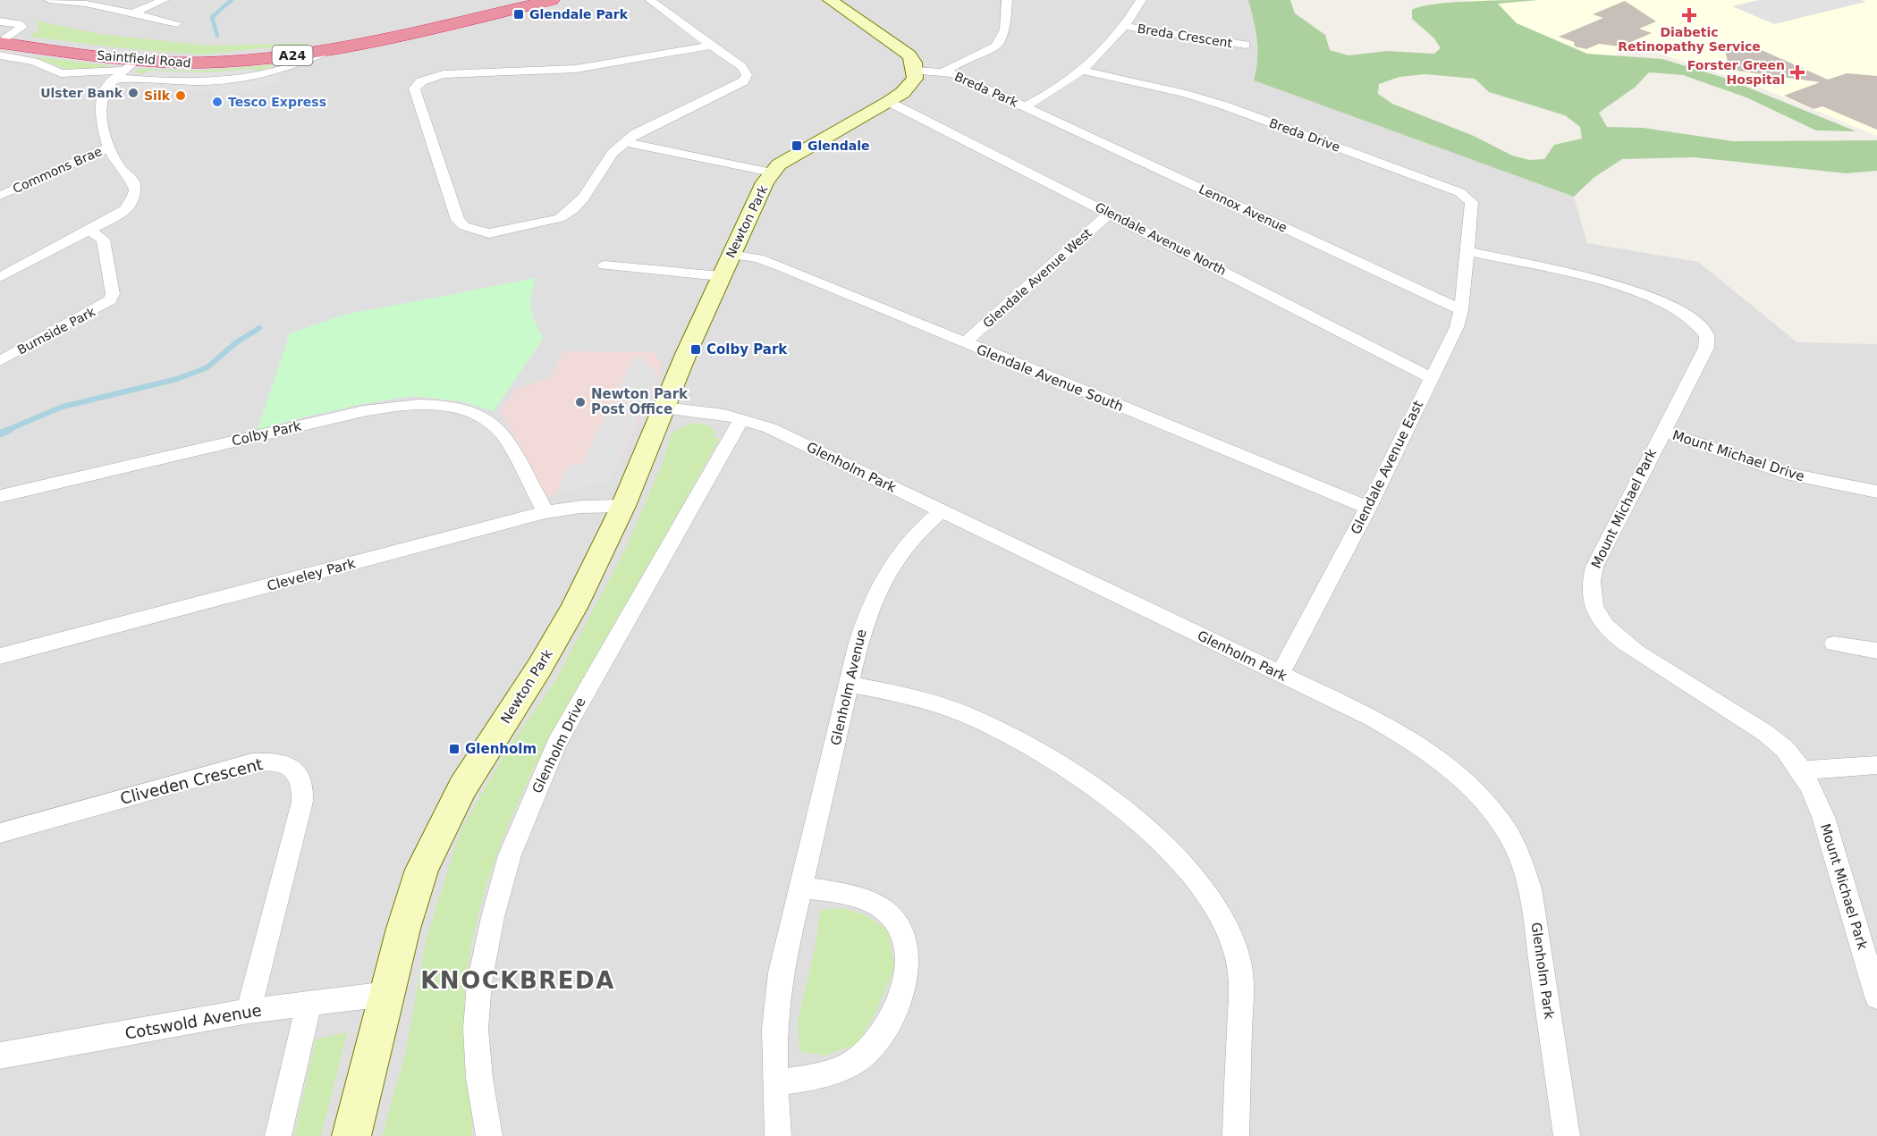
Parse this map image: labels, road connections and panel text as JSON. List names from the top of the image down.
{
  "streets": {
    "highway": ["A24", "Saintfield Road"],
    "street": [
      "Breda Crescent",
      "Breda Park",
      "Breda Drive",
      "Commons Brae",
      "Lennox Avenue",
      "Newton Park",
      "Glendale Avenue North",
      "Glendale Avenue West",
      "Burnside Park",
      "Glendale Avenue South",
      "Colby Park",
      "Mount Michael Drive",
      "Glenholm Park",
      "Glendale Avenue East",
      "Mount Michael Park",
      "Cleveley Park",
      "Glenholm Avenue",
      "Glenholm Drive",
      "Cliveden Crescent",
      "Cotswold Avenue"
    ]
  },
  "crossings": [
    ["Breda Crescent", "Breda Park"],
    ["Saintfield Road", "Commons Brae"],
    ["Breda Park", "Breda Drive"],
    ["Breda Park", "Lennox Avenue"],
    ["Breda Park", "Newton Park"],
    ["Breda Drive", "Glendale Avenue East"],
    ["Breda Drive", "Mount Michael Park"],
    ["Lennox Avenue", "Glendale Avenue East"],
    ["Newton Park", "Glendale Avenue North"],
    ["Newton Park", "Glendale Avenue South"],
    ["Newton Park", "Glenholm Park"],
    ["Newton Park", "Cleveley Park"],
    ["Newton Park", "Cotswold Avenue"],
    ["Glendale Avenue North", "Glendale Avenue West"],
    ["Glendale Avenue North", "Glendale Avenue East"],
    ["Glendale Avenue West", "Glendale Avenue South"],
    ["Glendale Avenue South", "Glendale Avenue East"],
    ["Colby Park", "Cleveley Park"],
    ["Mount Michael Drive", "Mount Michael Park"],
    ["Glenholm Park", "Glendale Avenue East"],
    ["Glenholm Park", "Glenholm Avenue"],
    ["Glenholm Park", "Glenholm Drive"],
    ["Glendale Avenue East", "Mount Michael Park"],
    ["Cliveden Crescent", "Cotswold Avenue"]
  ],
  "districts": ["KNOCKBREDA"],
  "places": {
    "transit": [
      "Glendale Park",
      "Glendale",
      "Colby Park",
      "Glenholm"
    ],
    "health": ["Diabetic Retinopathy Service", "Forster Green Hospital"],
    "other": [
      "Ulster Bank",
      "Silk",
      "Tesco Express",
      "Newton Park Post Office"
    ]
  }
}
